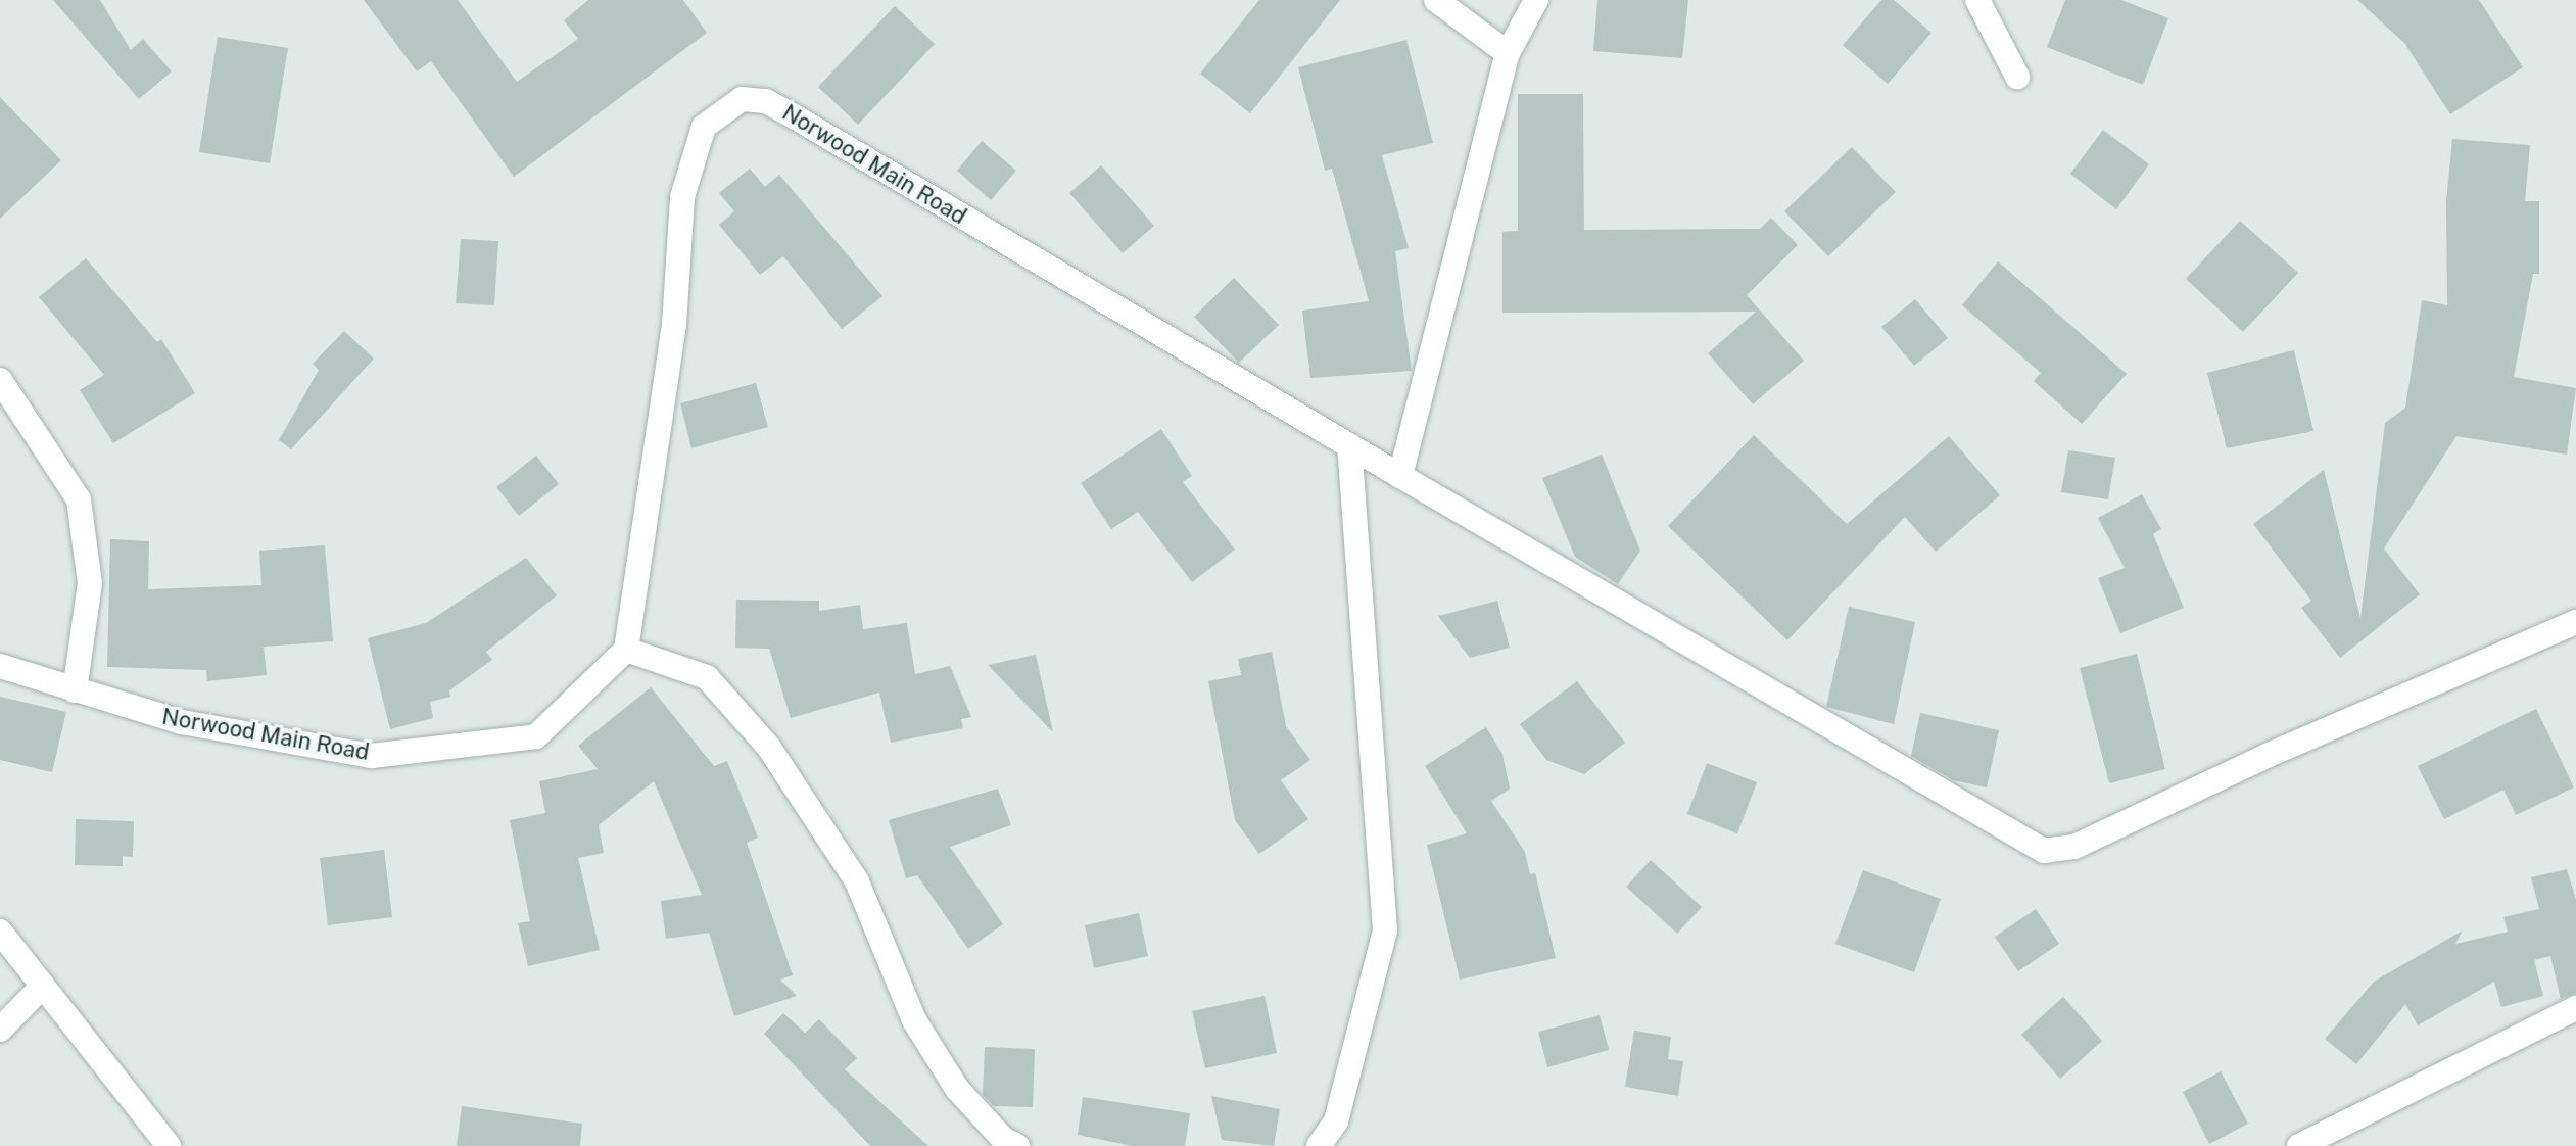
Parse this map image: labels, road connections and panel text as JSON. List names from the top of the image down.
{
  "streets": {
    "street": ["Norwood Main Road"]
  }
}
